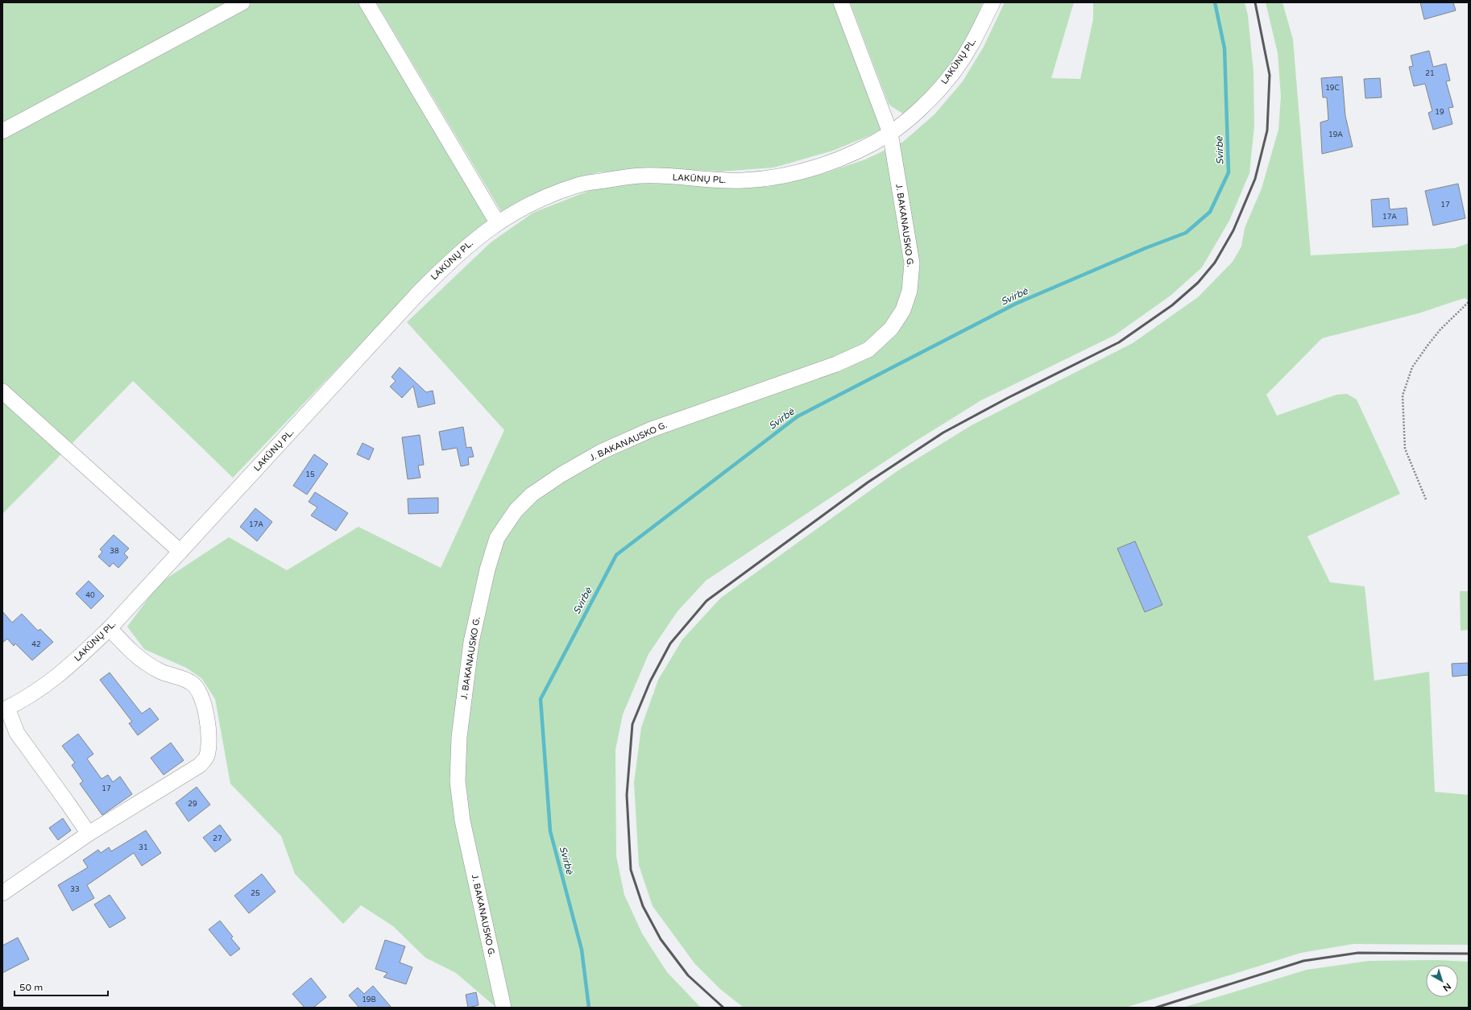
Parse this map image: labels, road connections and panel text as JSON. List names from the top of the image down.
{
  "streets": {
    "street": ["LAKŪNŲ PL.", "J. BAKANAUSKO G."]
  },
  "crossings": [
    ["LAKŪNŲ PL.", "J. BAKANAUSKO G."]
  ],
  "water": ["Svirbė"],
  "house_numbers": [
    "21",
    "19C",
    "19",
    "19A",
    "17",
    "17A",
    "15",
    "17A",
    "38",
    "40",
    "42",
    "17",
    "29",
    "27",
    "31",
    "33",
    "25",
    "19B"
  ],
  "scale_bar": "50 m",
  "north": "bottom right"
}
